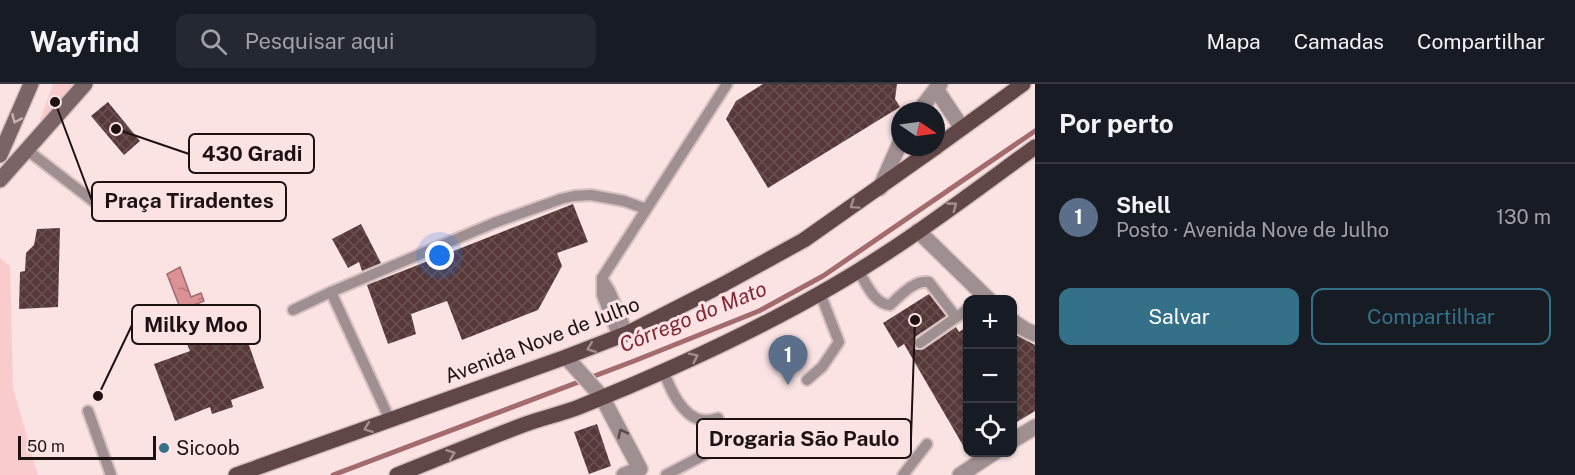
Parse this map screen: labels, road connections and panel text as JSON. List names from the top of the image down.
{
  "streets": {
    "main road": ["Avenida Nove de Julho"]
  },
  "water": ["Córrego do Mato"],
  "places": [
    "Praça Tiradentes",
    "430 Gradi",
    "Drogaria São Paulo",
    "Milky Moo",
    "Sicoob"
  ],
  "scale_bar": "50 m",
  "north": "right",
  "page": {
    "header": "Wayfind",
    "search": "Pesquisar aqui",
    "nav": ["Mapa", "Camadas", "Compartilhar"],
    "heading": "Por perto",
    "list": [
      {
        "mark": "1",
        "name": "Shell",
        "note": "Posto · Avenida Nove de Julho",
        "value": "130 m"
      }
    ],
    "buttons": ["Salvar", "Compartilhar"],
    "map_buttons": ["+", "−"],
    "pins": "1",
    "scale": "50 m"
  }
}
